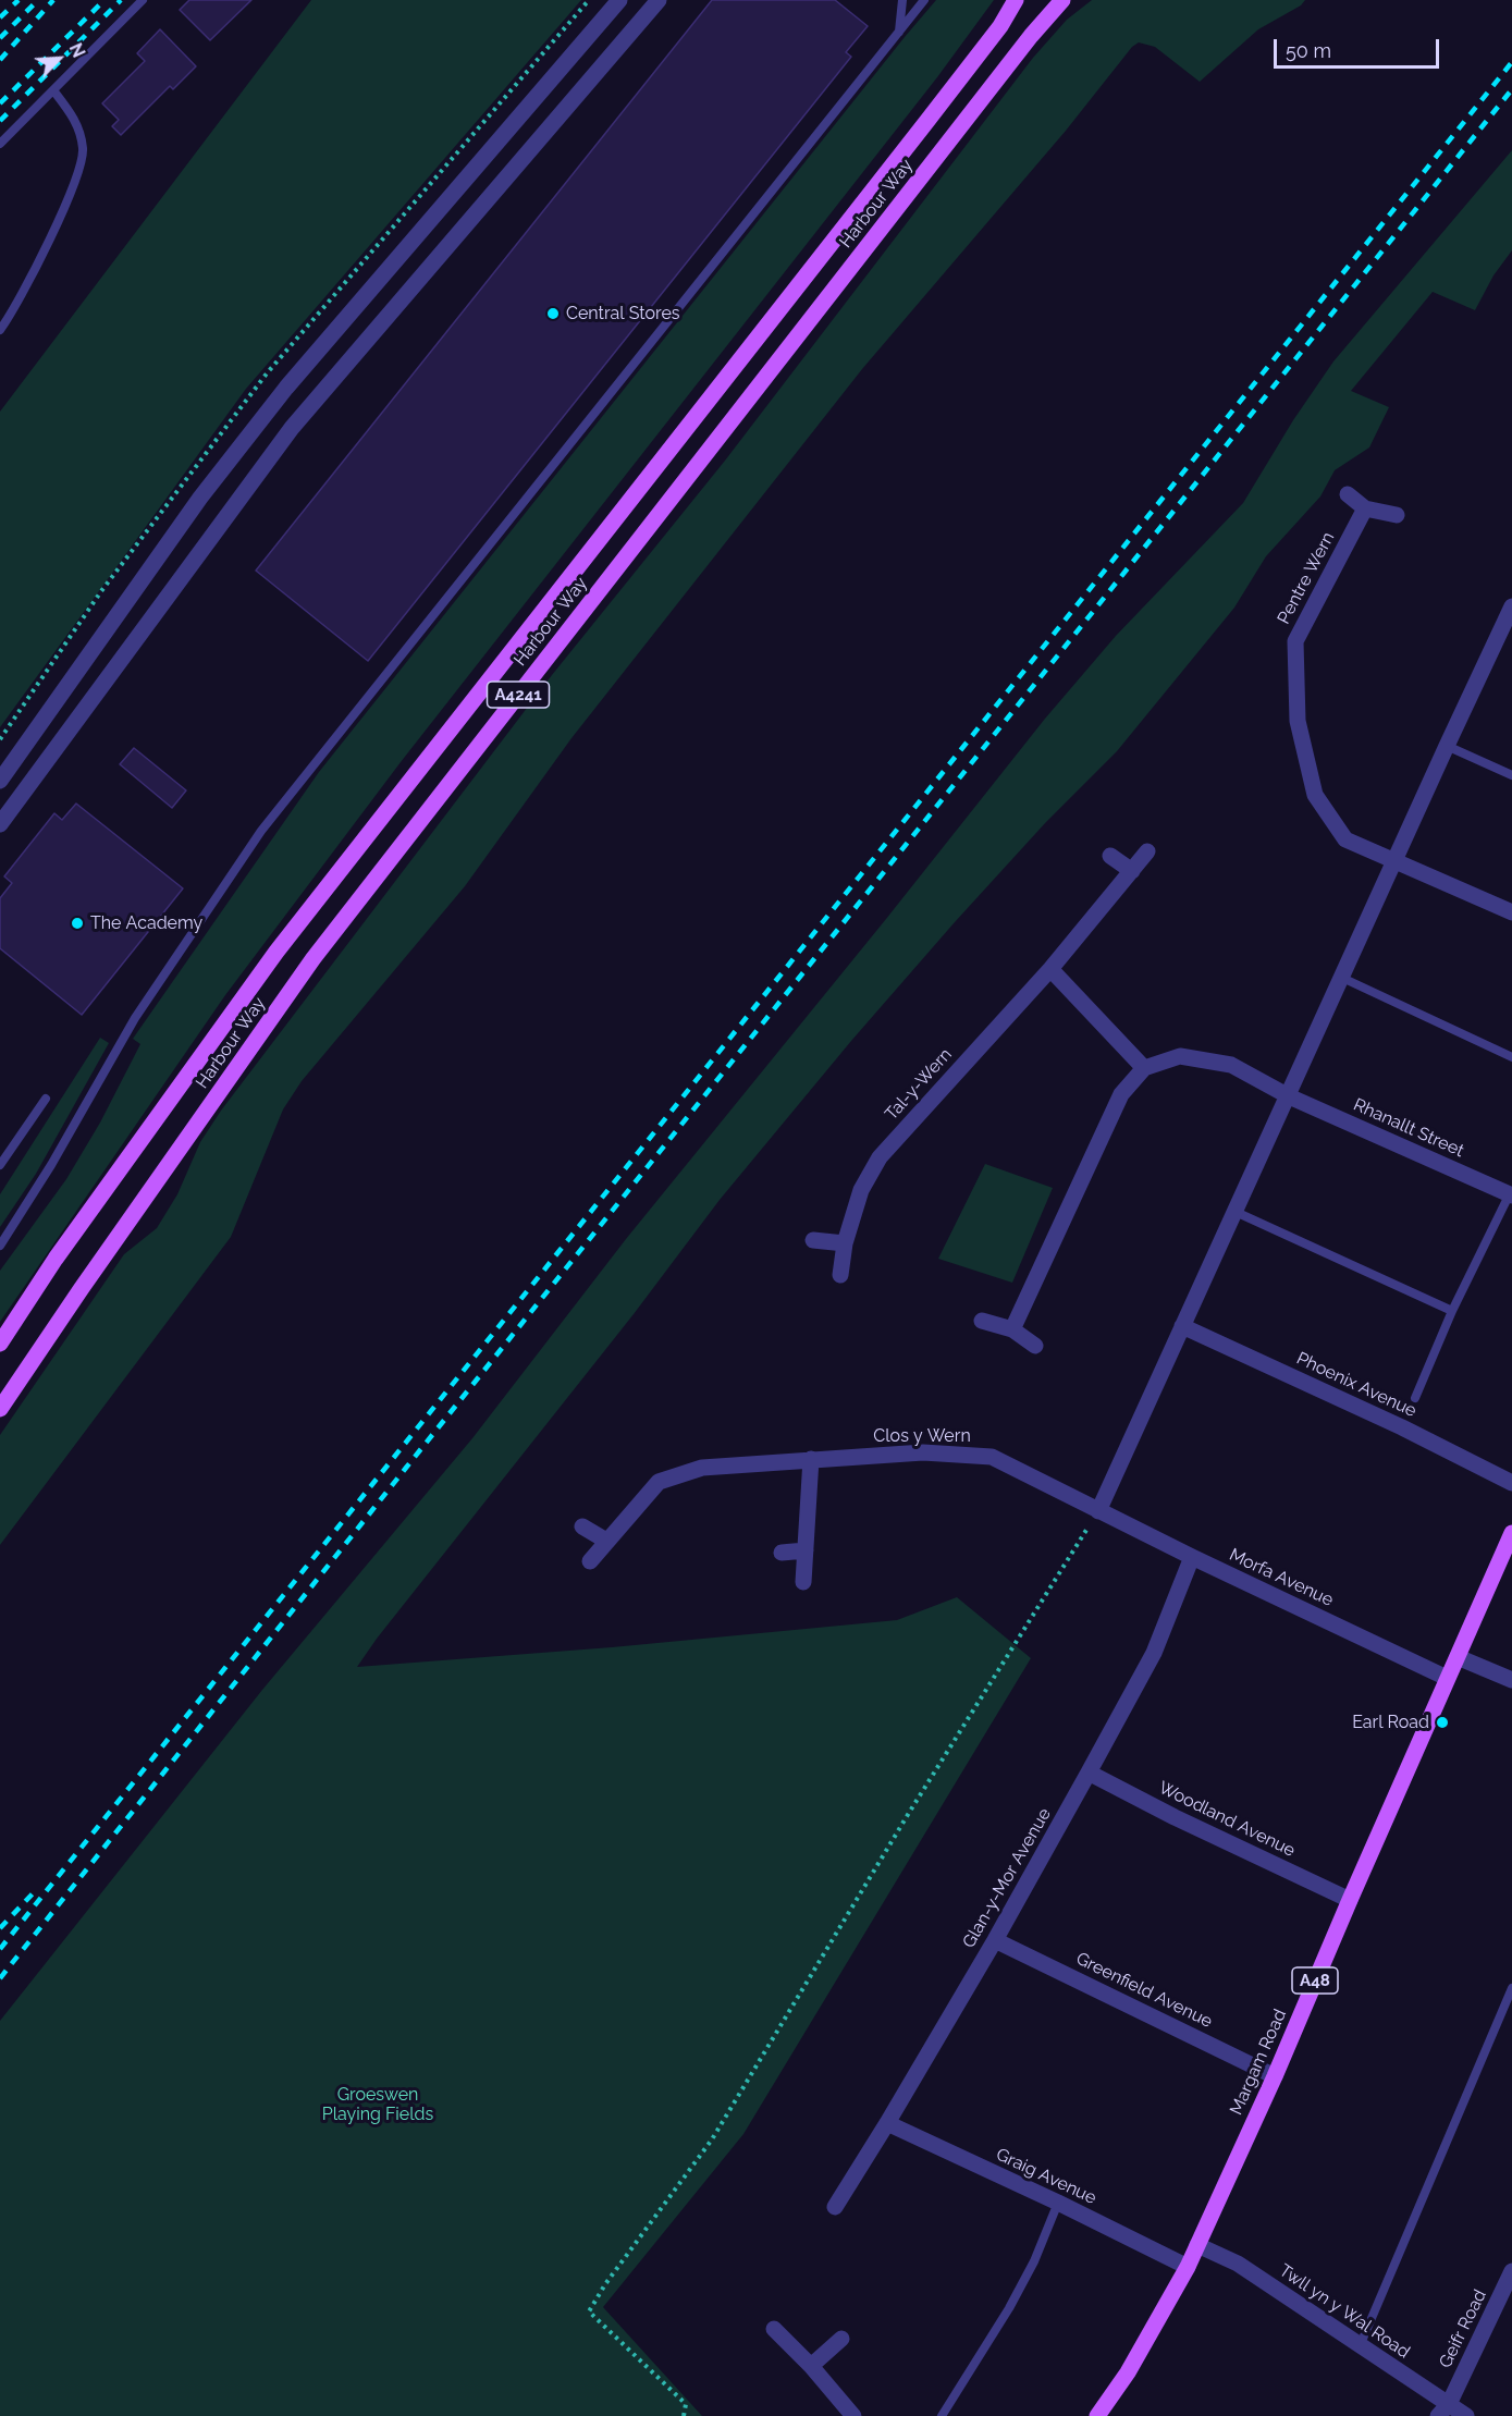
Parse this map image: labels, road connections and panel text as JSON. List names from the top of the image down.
{
  "streets": {
    "main road": [
      "Harbour Way",
      "A4241",
      "A48",
      "Margam Road"
    ],
    "street": [
      "Pentre Wern",
      "Tal-y-Wern",
      "Rhanallt Street",
      "Phoenix Avenue",
      "Clos y Wern",
      "Morfa Avenue",
      "Woodland Avenue",
      "Glan-y-Mor Avenue",
      "Greenfield Avenue",
      "Graig Avenue",
      "Twll yn y Wal Road",
      "Geifr Road"
    ]
  },
  "crossings": [
    ["Clos y Wern", "Morfa Avenue"],
    ["Morfa Avenue", "Glan-y-Mor Avenue"],
    ["Morfa Avenue", "Margam Road"],
    ["Woodland Avenue", "Glan-y-Mor Avenue"],
    ["Woodland Avenue", "Margam Road"],
    ["Glan-y-Mor Avenue", "Greenfield Avenue"],
    ["Glan-y-Mor Avenue", "Graig Avenue"],
    ["Greenfield Avenue", "Margam Road"],
    ["Margam Road", "Graig Avenue"],
    ["Margam Road", "Twll yn y Wal Road"],
    ["Twll yn y Wal Road", "Geifr Road"]
  ],
  "parks": ["Groeswen Playing Fields"],
  "places": ["Central Stores", "The Academy", "Earl Road"],
  "scale_bar": "50 m",
  "north": "top right"
}
